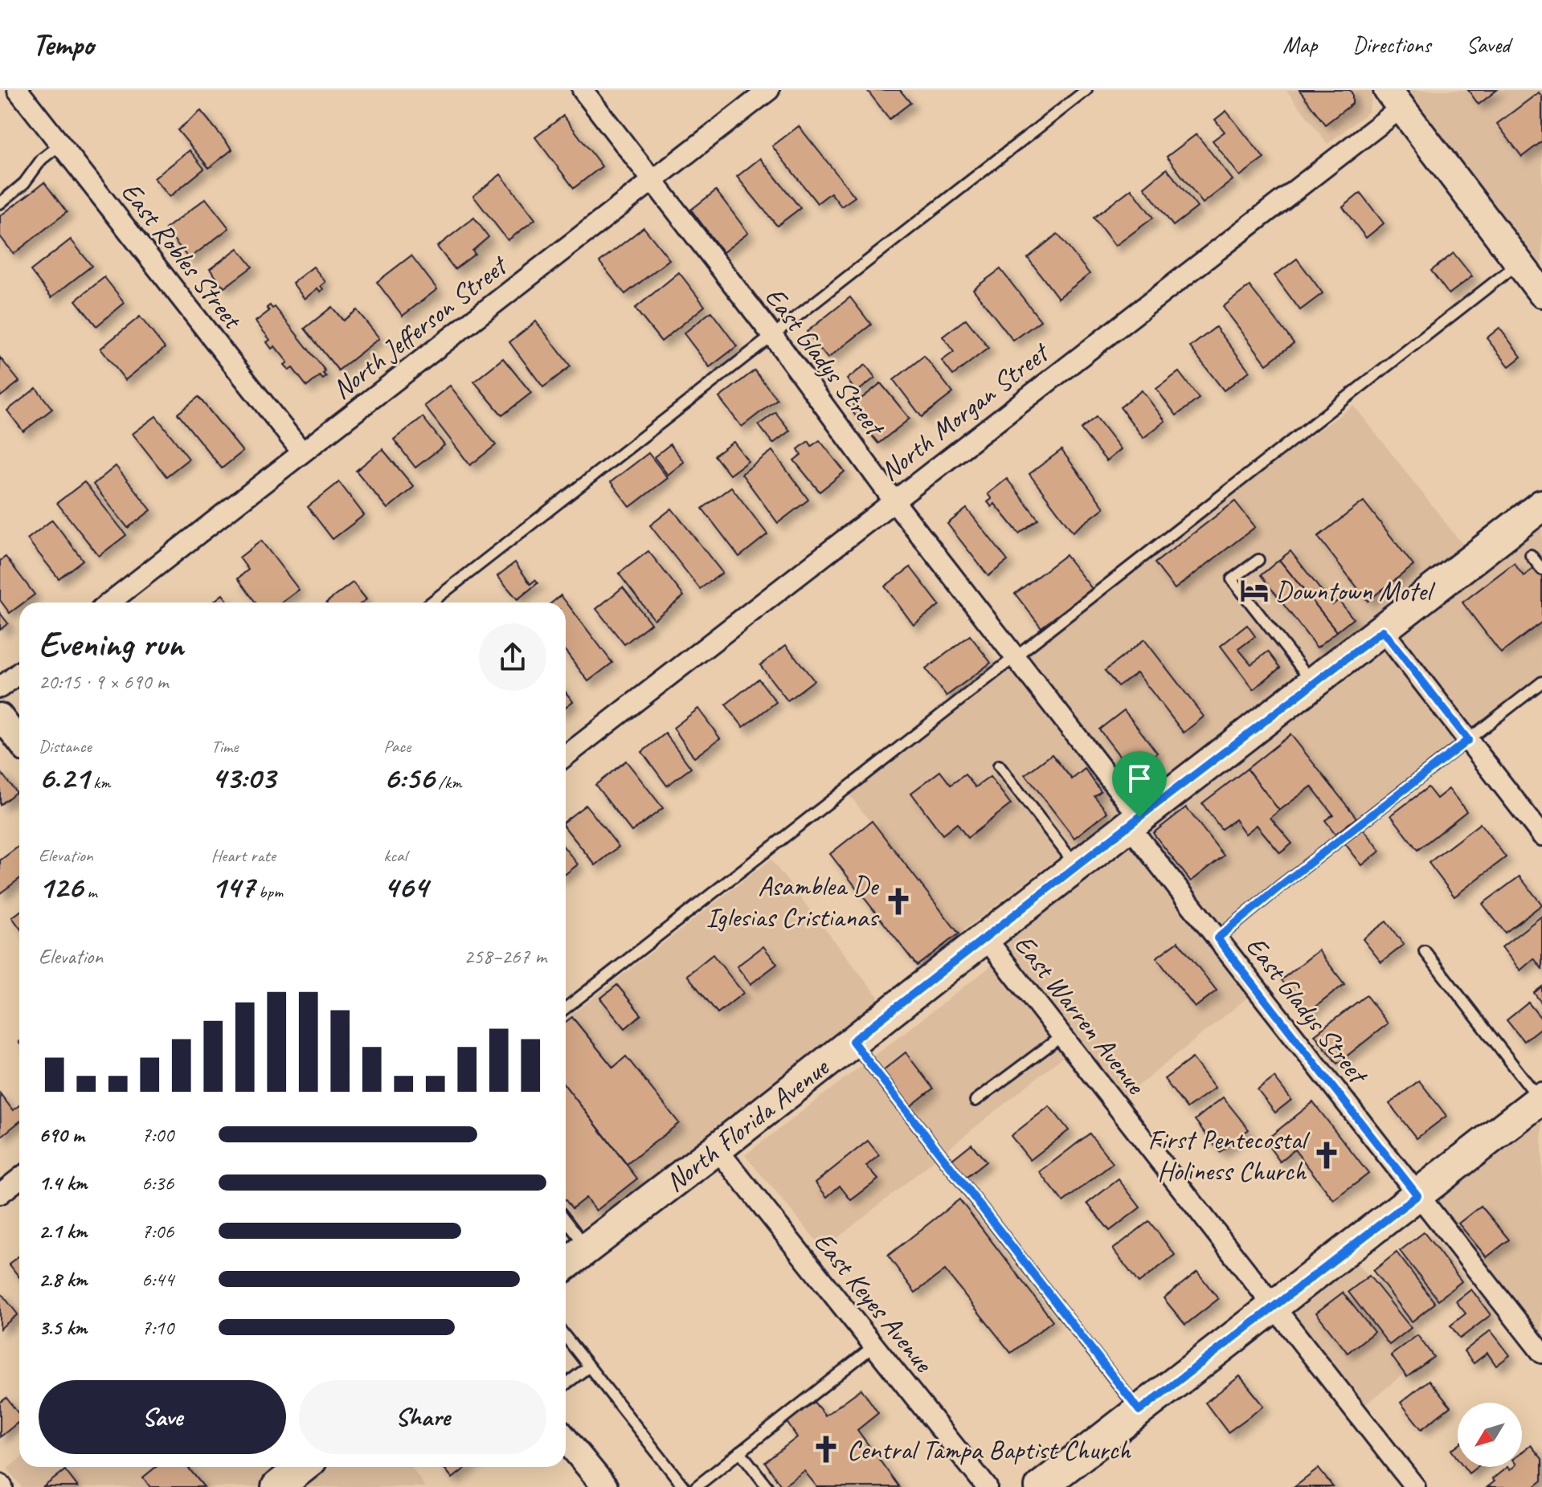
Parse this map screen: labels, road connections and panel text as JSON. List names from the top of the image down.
{
  "streets": {
    "main road": ["North Florida Avenue"],
    "street": [
      "East Robles Street",
      "North Jefferson Street",
      "East Gladys Street",
      "North Morgan Street",
      "East Warren Avenue",
      "East Keyes Avenue"
    ]
  },
  "crossings": [
    ["East Robles Street", "North Jefferson Street"],
    ["North Jefferson Street", "East Gladys Street"],
    ["East Gladys Street", "North Morgan Street"],
    ["East Gladys Street", "North Florida Avenue"],
    ["East Warren Avenue", "North Florida Avenue"],
    ["North Florida Avenue", "East Keyes Avenue"]
  ],
  "places": {
    "hotel": ["Downtown Motel"],
    "church": ["Asamblea De Iglesias Cristianas", "First Pentecostal Holiness Church", "Central Tampa Baptist Church"]
  },
  "north": "bottom left",
  "page": {
    "header": "Tempo",
    "nav": ["Map", "Directions", "Saved"],
    "heading": ["Evening run", "20:15 · 9 × 690 m"],
    "stats": [
      ["Distance", "6.21 km"],
      ["Time", "43:03"],
      ["Pace", "6:56 /km"],
      ["Elevation", "126 m"],
      ["Heart rate", "147 bpm"],
      ["kcal", "464"]
    ],
    "chart": ["Elevation", "258–267 m"],
    "list": [
      {
        "name": "690 m",
        "note": "7:00"
      },
      {
        "name": "1.4 km",
        "note": "6:36"
      },
      {
        "name": "2.1 km",
        "note": "7:06"
      },
      {
        "name": "2.8 km",
        "note": "6:44"
      },
      {
        "name": "3.5 km",
        "note": "7:10"
      }
    ],
    "buttons": ["Save", "Share"]
  }
}
